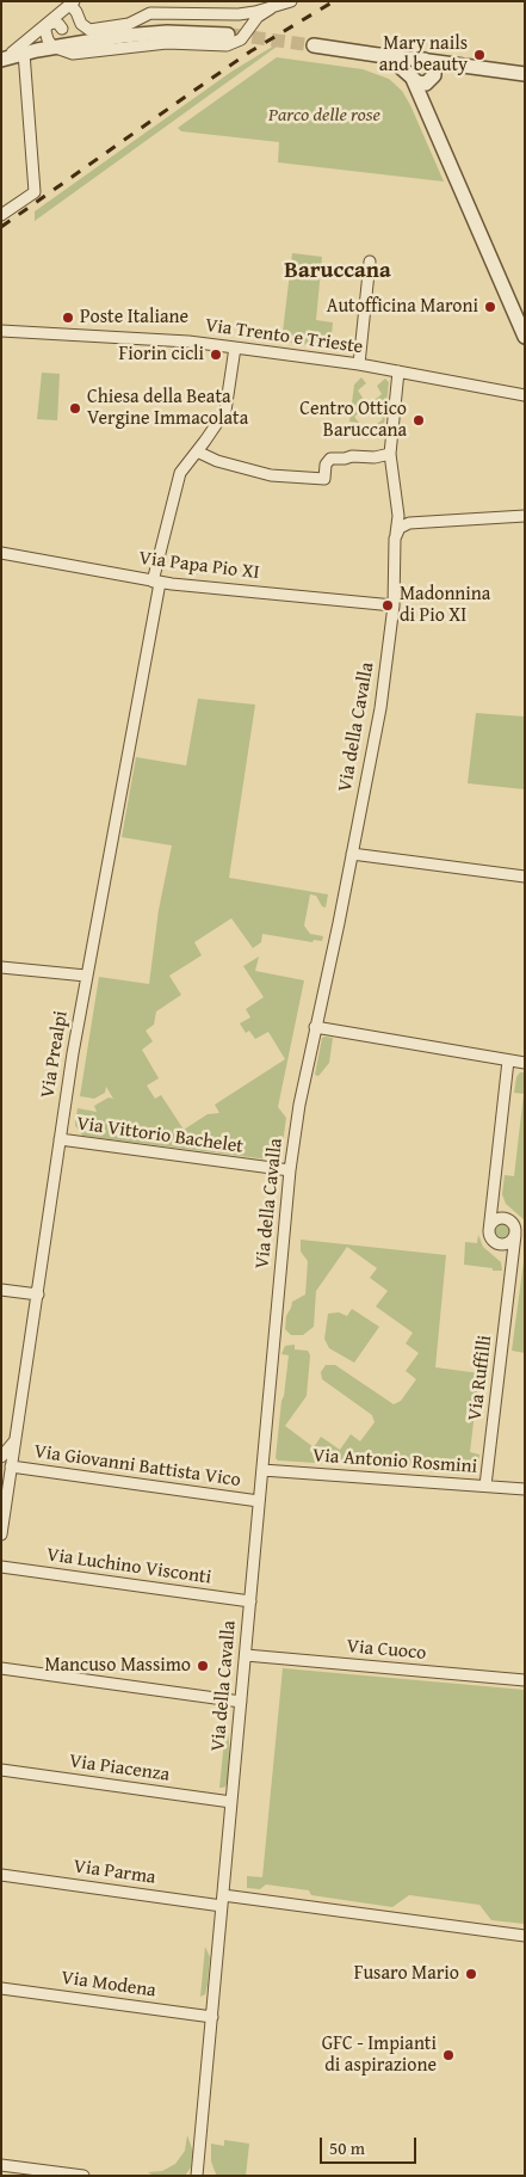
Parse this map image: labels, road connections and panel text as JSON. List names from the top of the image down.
{
  "streets": {
    "street": [
      "Via Trento e Trieste",
      "Via Papa Pio XI",
      "Via della Cavalla",
      "Via Prealpi",
      "Via Vittorio Bachelet",
      "Via Ruffilli",
      "Via Antonio Rosmini",
      "Via Giovanni Battista Vico",
      "Via Luchino Visconti",
      "Via Cuoco",
      "Via Piacenza",
      "Via Parma",
      "Via Modena"
    ]
  },
  "crossings": [
    ["Via Trento e Trieste", "Via Prealpi"],
    ["Via Papa Pio XI", "Via della Cavalla"],
    ["Via Papa Pio XI", "Via Prealpi"],
    ["Via della Cavalla", "Via Vittorio Bachelet"],
    ["Via della Cavalla", "Via Antonio Rosmini"],
    ["Via della Cavalla", "Via Giovanni Battista Vico"],
    ["Via della Cavalla", "Via Luchino Visconti"],
    ["Via della Cavalla", "Via Cuoco"],
    ["Via della Cavalla", "Via Piacenza"],
    ["Via della Cavalla", "Via Parma"],
    ["Via della Cavalla", "Via Modena"],
    ["Via Prealpi", "Via Vittorio Bachelet"],
    ["Via Prealpi", "Via Giovanni Battista Vico"],
    ["Via Ruffilli", "Via Antonio Rosmini"]
  ],
  "districts": ["Baruccana"],
  "parks": ["Parco delle rose"],
  "places": [
    "Mary nails and beauty",
    "Autofficina Maroni",
    "Poste Italiane",
    "Fiorin cicli",
    "Chiesa della Beata Vergine Immacolata",
    "Centro Ottico Baruccana",
    "Madonnina di Pio XI",
    "Mancuso Massimo",
    "Fusaro Mario",
    "GFC - Impianti di aspirazione"
  ],
  "scale_bar": "50 m"
}
